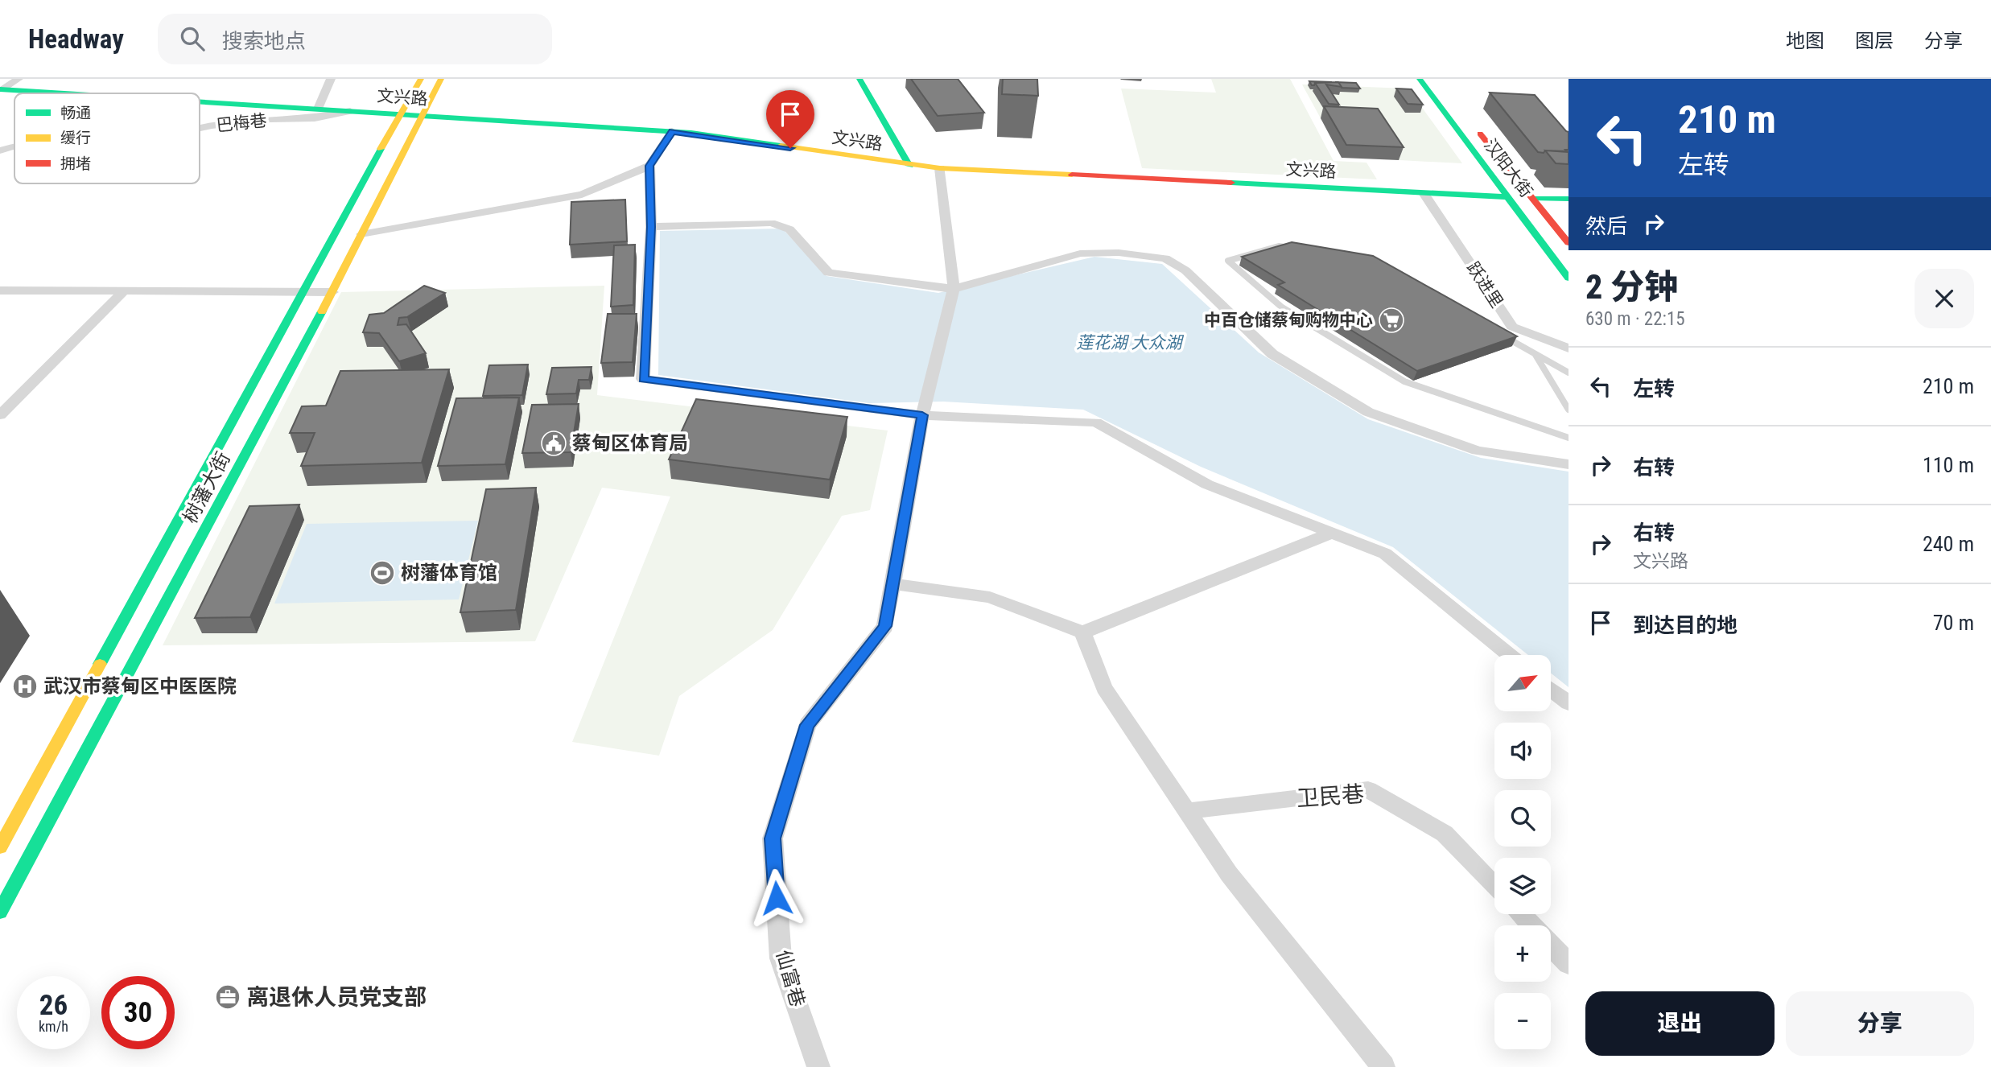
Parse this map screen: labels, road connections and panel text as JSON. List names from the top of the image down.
{
  "streets": {
    "street": [
      "文兴路",
      "巴梅巷",
      "汉阳大街",
      "跃进里",
      "树藩大街",
      "卫民巷",
      "仙富巷"
    ]
  },
  "crossings": [
    ["文兴路", "巴梅巷"],
    ["文兴路", "汉阳大街"],
    ["文兴路", "跃进里"],
    ["文兴路", "树藩大街"]
  ],
  "water": ["莲花湖 大众湖"],
  "places": {
    "supermarket": ["中百仓储蔡甸购物中心"],
    "public building": ["蔡甸区体育局"],
    "sports": ["树藩体育馆"],
    "hospital": ["武汉市蔡甸区中医医院"],
    "office": ["离退休人员党支部"]
  },
  "legend": ["畅通", "缓行", "拥堵"],
  "north": "top right",
  "page": {
    "header": "Headway",
    "search": "搜索地点",
    "nav": ["地图", "图层", "分享"],
    "turn": ["210 m", "左转"],
    "then": "然后",
    "heading": ["2 分钟", "630 m · 22:15"],
    "list": [
      {
        "name": "左转",
        "value": "210 m"
      },
      {
        "name": "右转",
        "value": "110 m"
      },
      {
        "name": "右转",
        "note": "文兴路",
        "value": "240 m"
      },
      {
        "name": "到达目的地",
        "value": "70 m"
      }
    ],
    "map_buttons": ["+", "−"],
    "speed": "26 km/h",
    "limit": "30",
    "buttons": ["退出", "分享"]
  }
}
